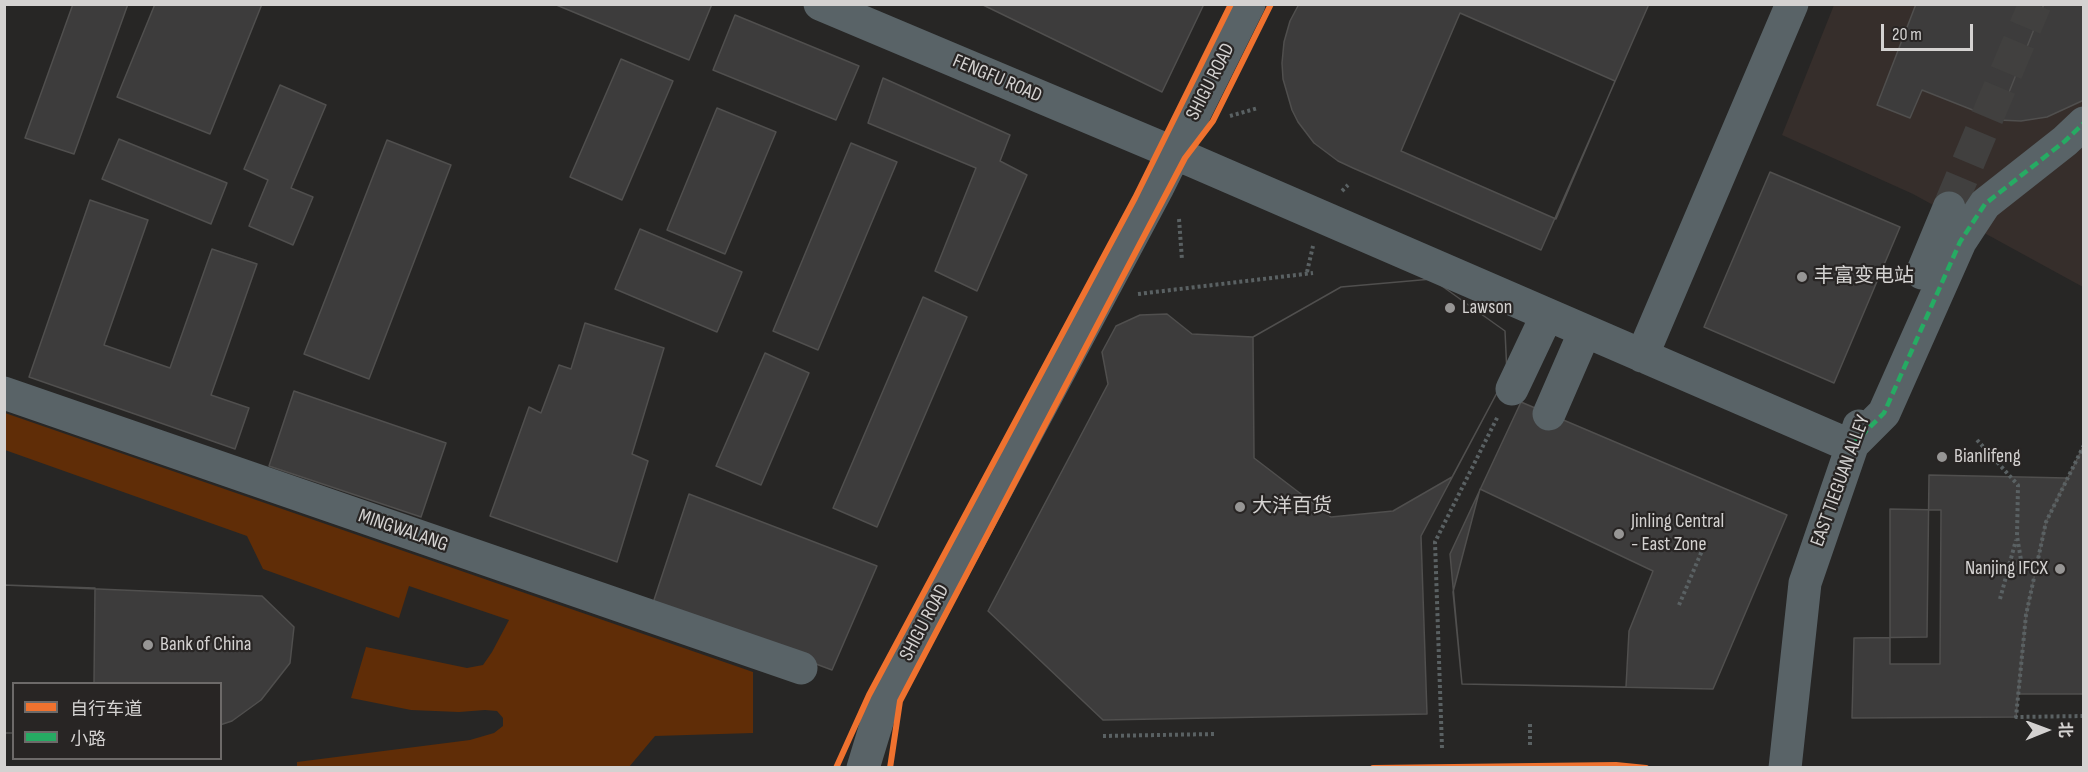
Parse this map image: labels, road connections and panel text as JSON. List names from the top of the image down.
{
  "streets": {
    "street": [
      "FENGFU ROAD",
      "SHIGU ROAD",
      "EAST TIEGUAN ALLEY",
      "MINGWALANG"
    ]
  },
  "crossings": [
    ["FENGFU ROAD", "SHIGU ROAD"],
    ["FENGFU ROAD", "EAST TIEGUAN ALLEY"]
  ],
  "places": [
    "丰富变电站",
    "Lawson",
    "Bianlifeng",
    "大洋百货",
    "Jinling Central - East Zone",
    "Nanjing IFCX",
    "Bank of China"
  ],
  "legend": ["自行车道", "小路"],
  "scale_bar": "20 m",
  "north": "right"
}
